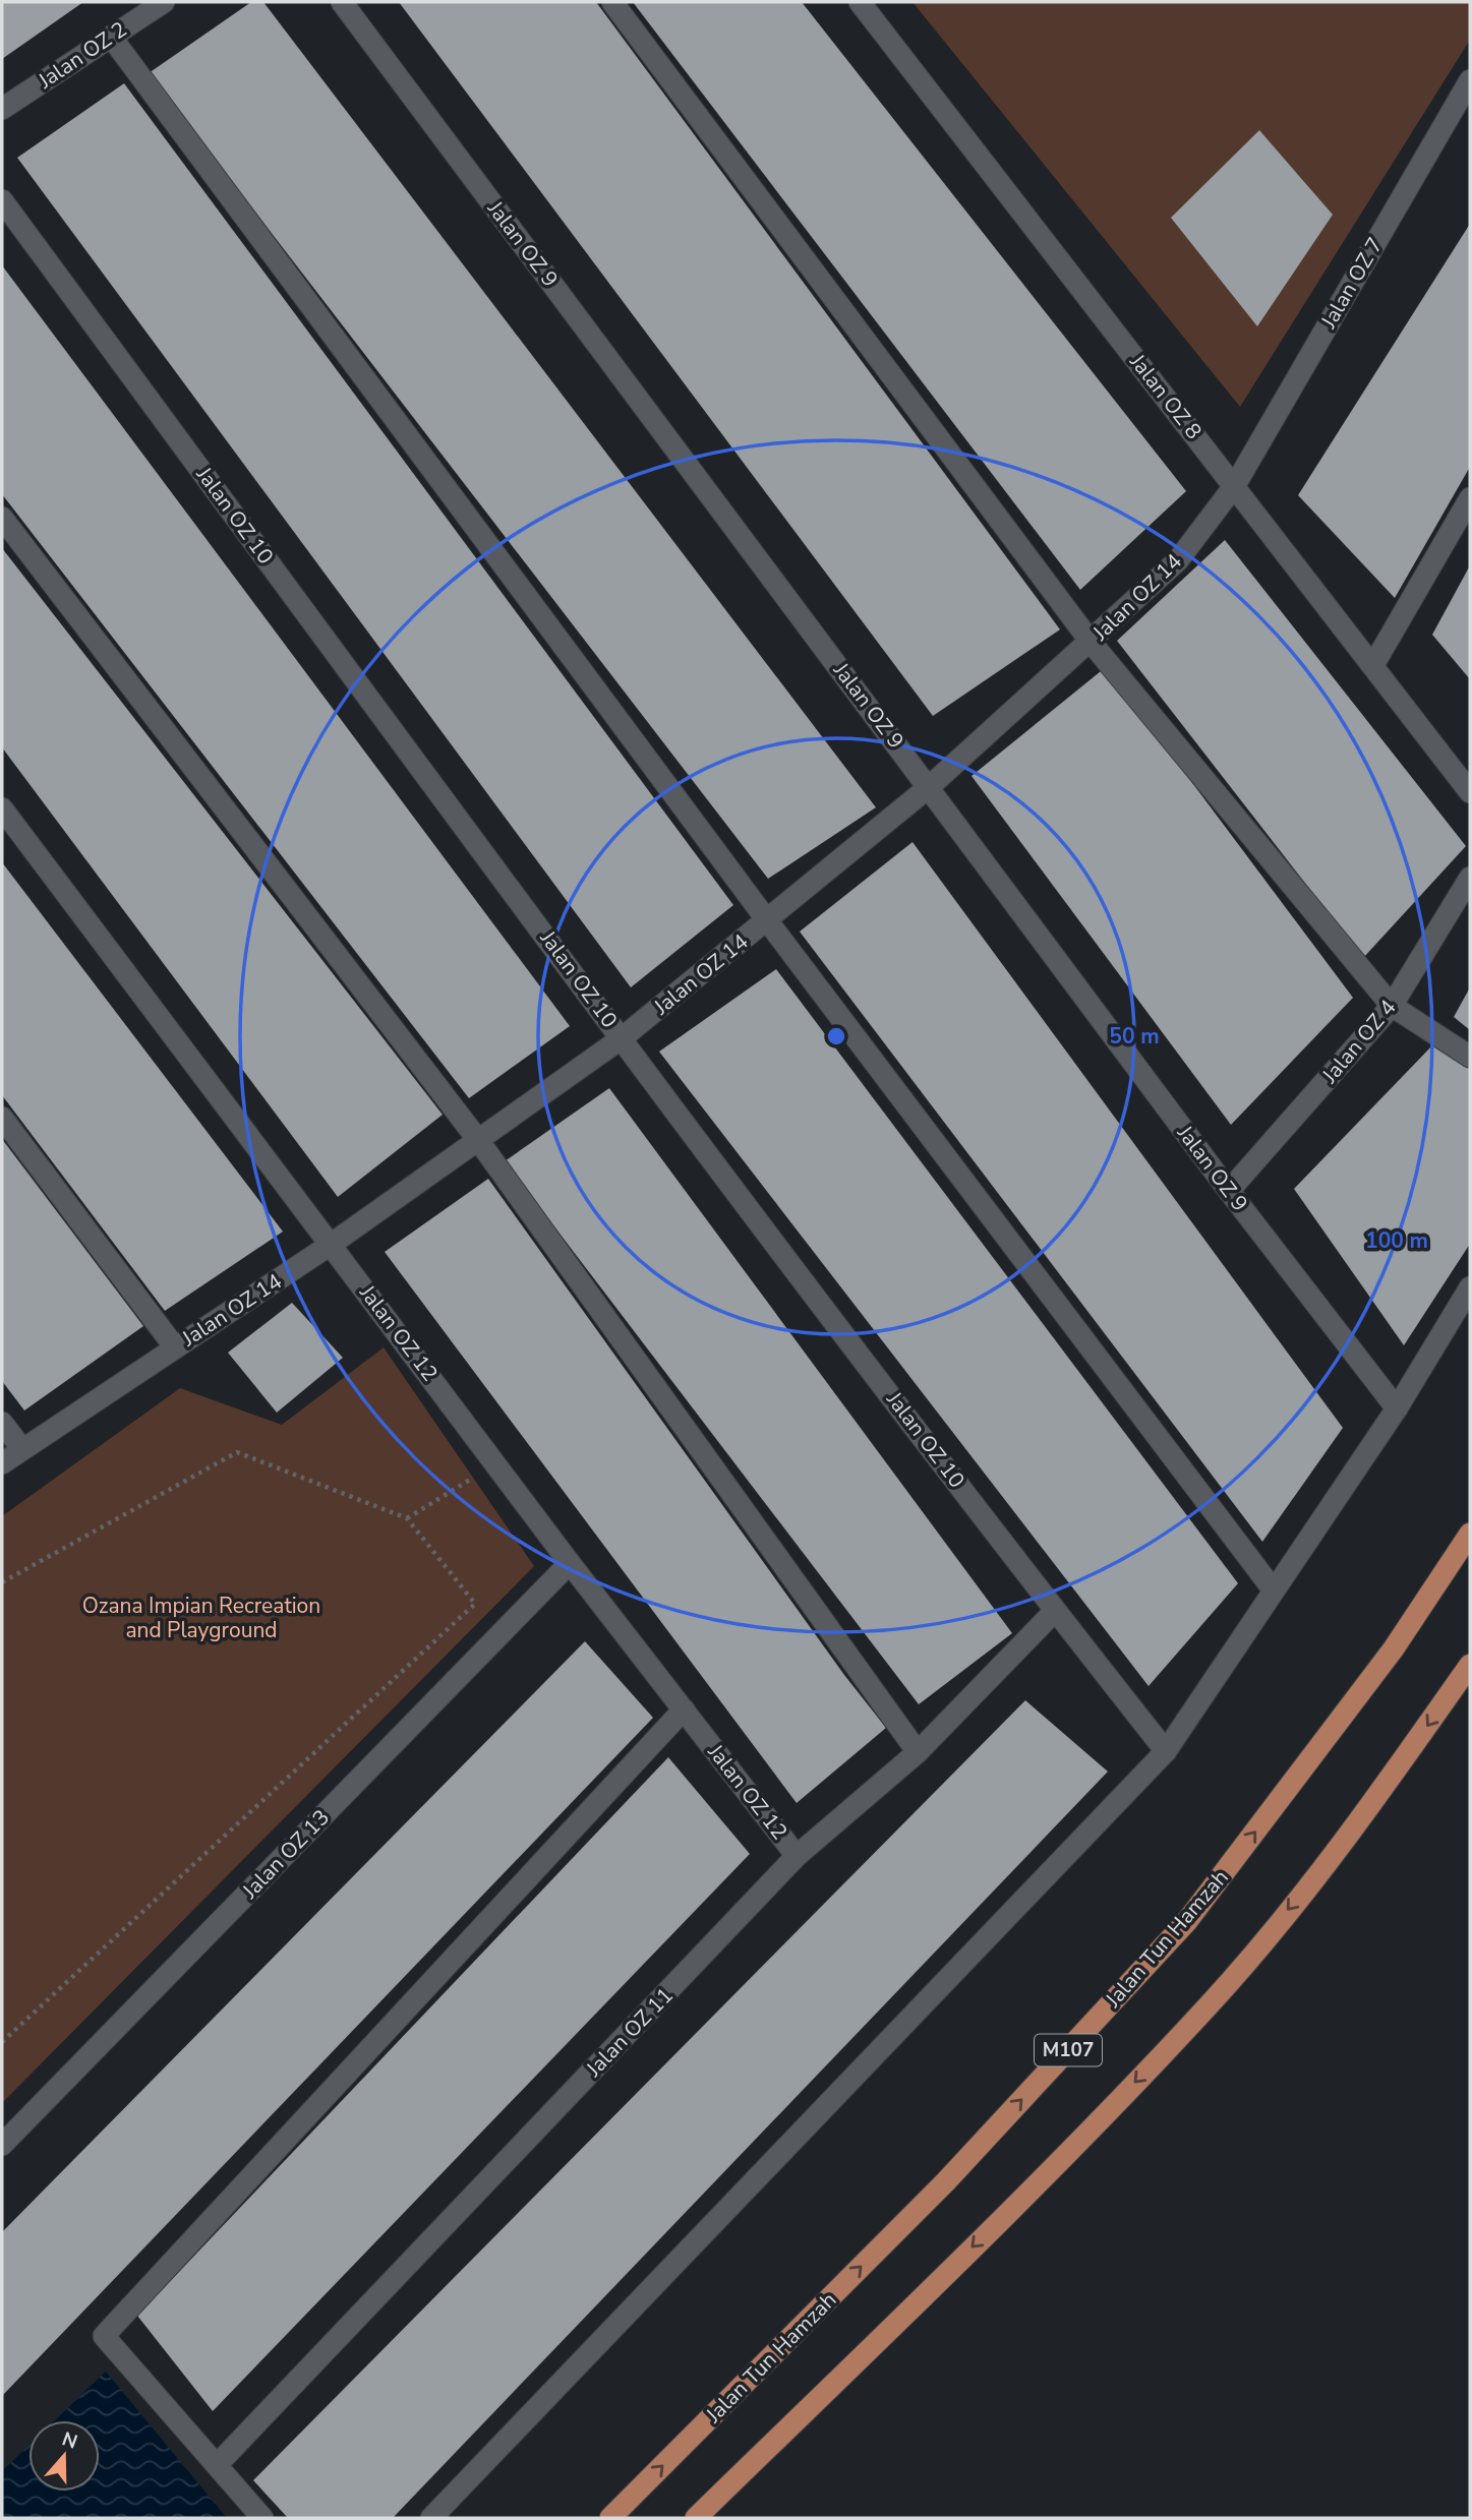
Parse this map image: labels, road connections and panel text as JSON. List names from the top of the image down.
{
  "streets": {
    "main road": ["Jalan Tun Hamzah", "M107"],
    "street": [
      "Jalan OZ 2",
      "Jalan OZ 9",
      "Jalan OZ 7",
      "Jalan OZ 8",
      "Jalan OZ 10",
      "Jalan OZ 14",
      "Jalan OZ 4",
      "Jalan OZ 12",
      "Jalan OZ 13",
      "Jalan OZ 11"
    ]
  },
  "crossings": [
    ["Jalan OZ 9", "Jalan OZ 14"],
    ["Jalan OZ 9", "Jalan OZ 4"],
    ["Jalan OZ 7", "Jalan OZ 8"],
    ["Jalan OZ 7", "Jalan OZ 14"],
    ["Jalan OZ 8", "Jalan OZ 14"],
    ["Jalan OZ 10", "Jalan OZ 14"],
    ["Jalan OZ 10", "Jalan OZ 11"],
    ["Jalan OZ 14", "Jalan OZ 12"],
    ["Jalan OZ 12", "Jalan OZ 13"],
    ["Jalan OZ 12", "Jalan OZ 11"]
  ],
  "parks": ["Ozana Impian Recreation and Playground"],
  "north": "top",
  "rings": ["50 m", "100 m"]
}
